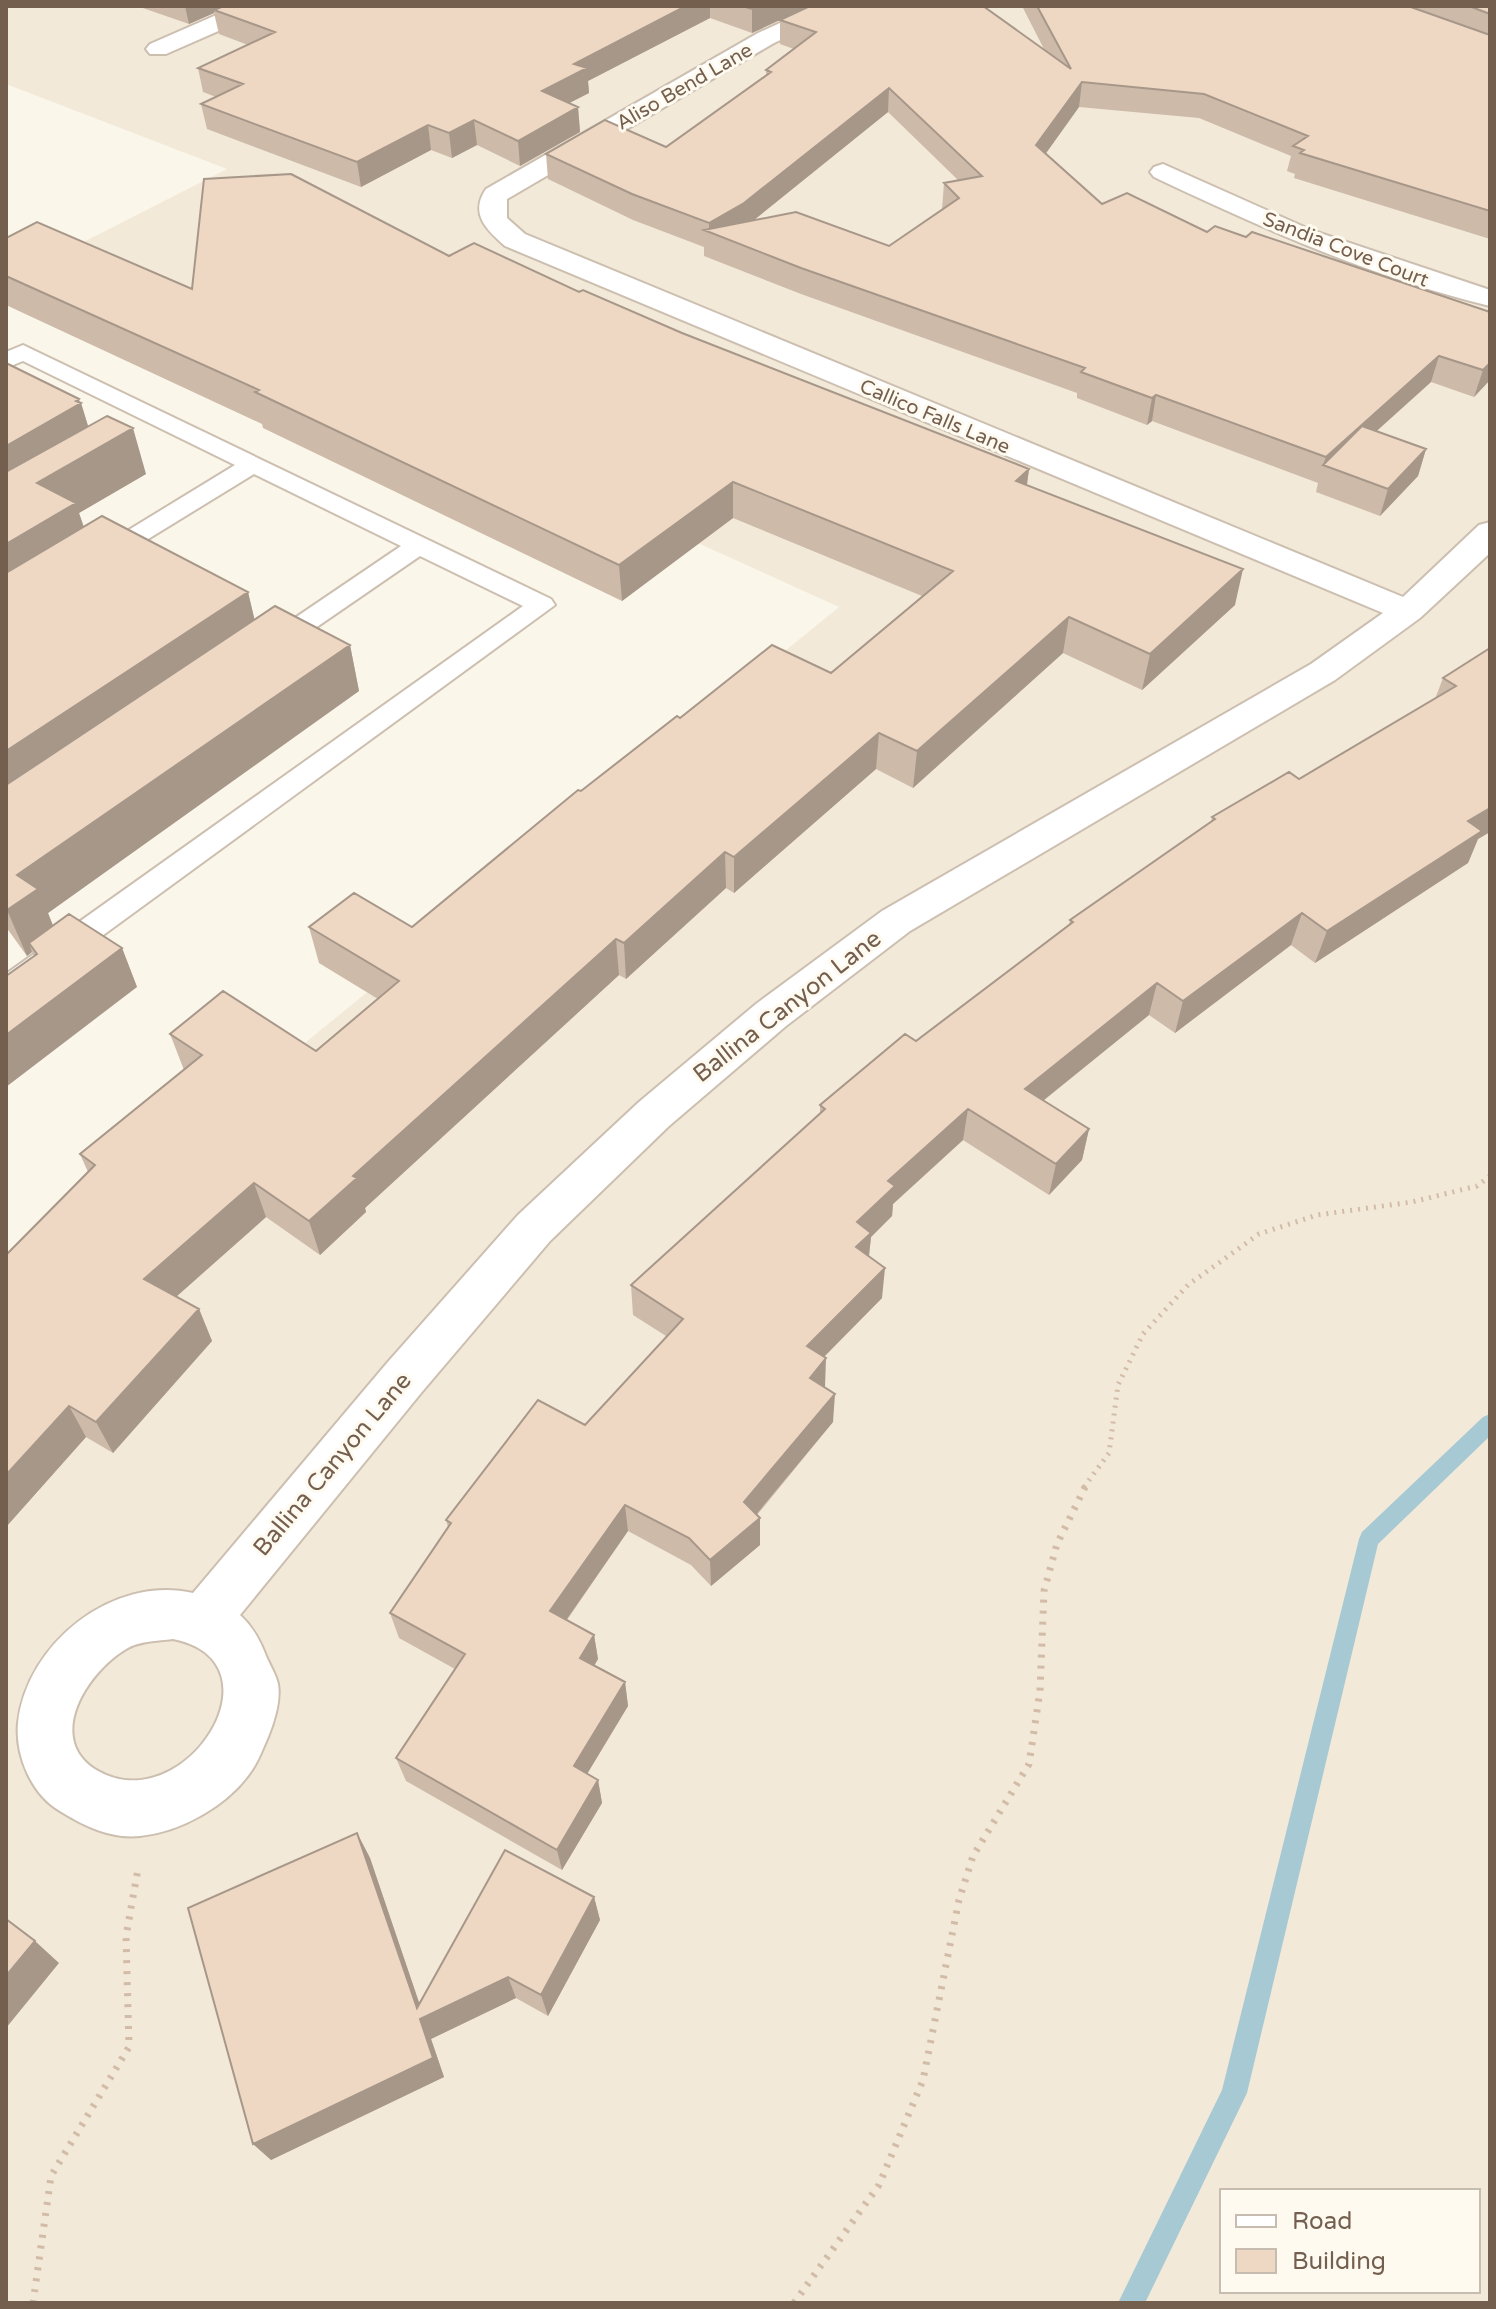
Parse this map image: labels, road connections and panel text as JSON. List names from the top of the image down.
{
  "streets": {
    "street": [
      "Aliso Bend Lane",
      "Sandia Cove Court",
      "Callico Falls Lane",
      "Ballina Canyon Lane"
    ]
  },
  "crossings": [
    ["Aliso Bend Lane", "Callico Falls Lane"],
    ["Callico Falls Lane", "Ballina Canyon Lane"]
  ],
  "legend": ["Road", "Building"]
}
